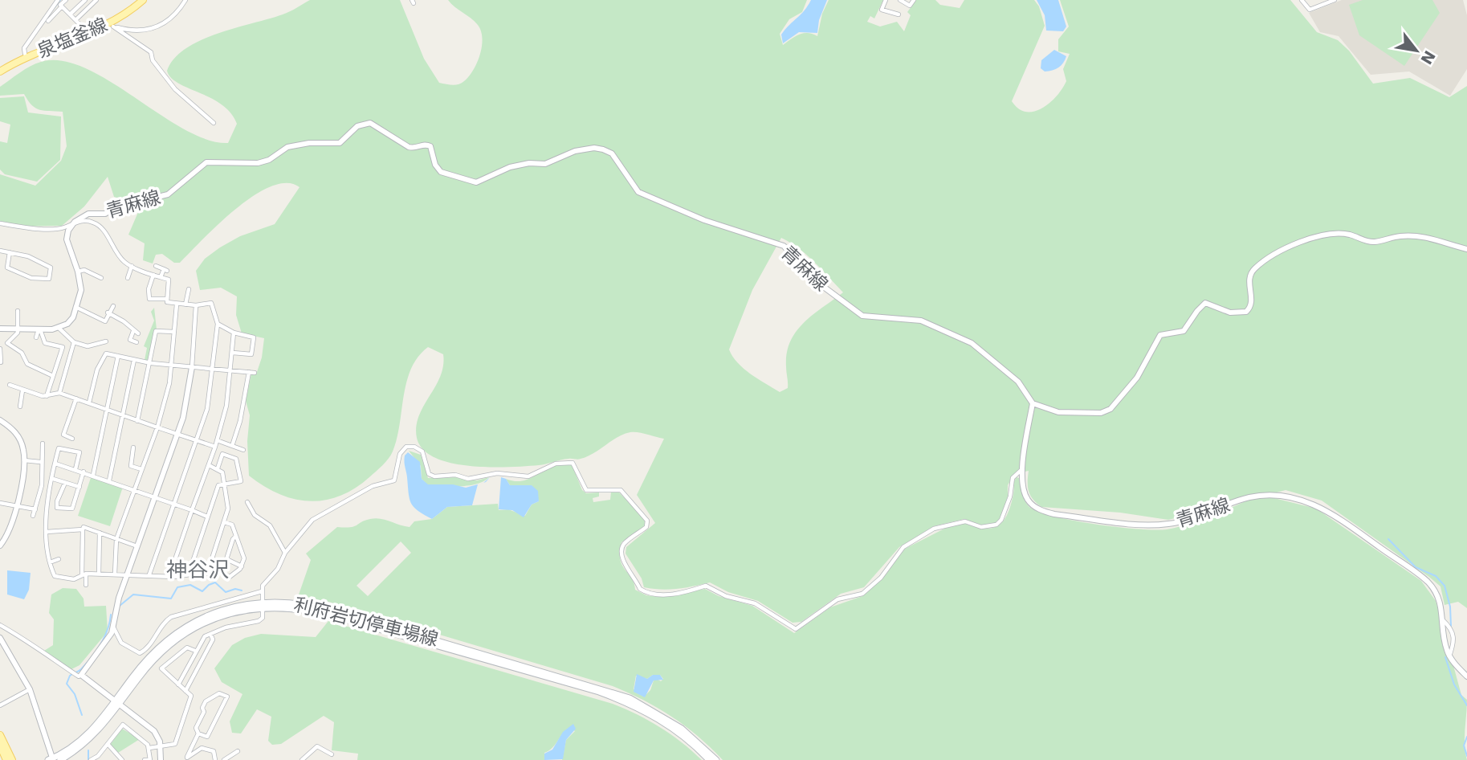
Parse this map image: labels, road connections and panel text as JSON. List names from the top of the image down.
{
  "streets": {
    "main road": ["泉塩釜線", "利府岩切停車場線"],
    "street": ["青麻線"]
  },
  "districts": ["神谷沢"],
  "north": "bottom right"
}
